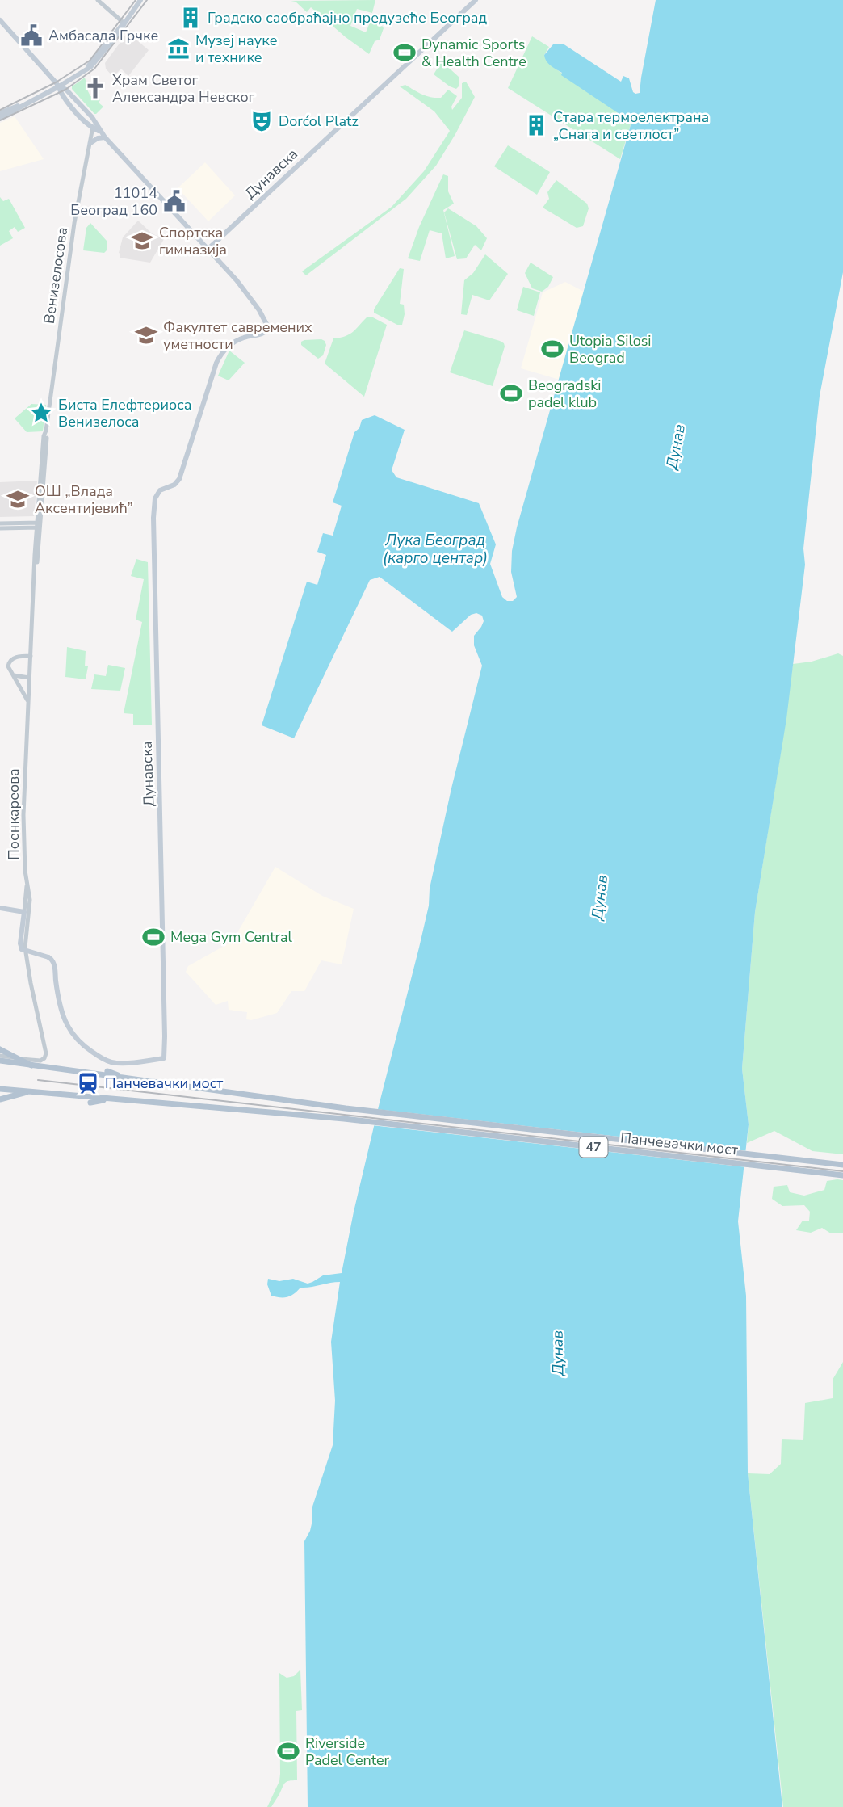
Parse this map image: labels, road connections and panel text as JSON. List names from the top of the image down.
{
  "streets": {
    "main road": [
      "Дунавска",
      "Поенкареова",
      "Панчевачки мост",
      "47"
    ],
    "street": ["Венизелосова"]
  },
  "crossings": [
    ["Дунавска", "Поенкареова"],
    ["Венизелосова", "Поенкареова"],
    ["Панчевачки мост", "47"]
  ],
  "water": ["Дунав", "Лука Београд (карго центар)"],
  "places": {
    "building": ["Градско саобраћајно предузеће Београд", "Стара термоелектрана „Снага и светлост”"],
    "public building": ["Амбасада Грчке", "11014 Београд 160"],
    "museum": ["Музеј науке и технике"],
    "sports": [
      "Dynamic Sports & Health Centre",
      "Utopia Silosi Beograd",
      "Beogradski padel klub",
      "Mega Gym Central",
      "Riverside Padel Center"
    ],
    "church": ["Храм Светог Александра Невског"],
    "theatre": ["Dorćol Platz"],
    "school or university": ["Спортска гимназија", "Факултет савремених уметности", "ОШ „Влада Аксентијевић”"],
    "place": ["Биста Елефтериоса Венизелоса"],
    "station": ["Панчевачки мост"]
  }
}
